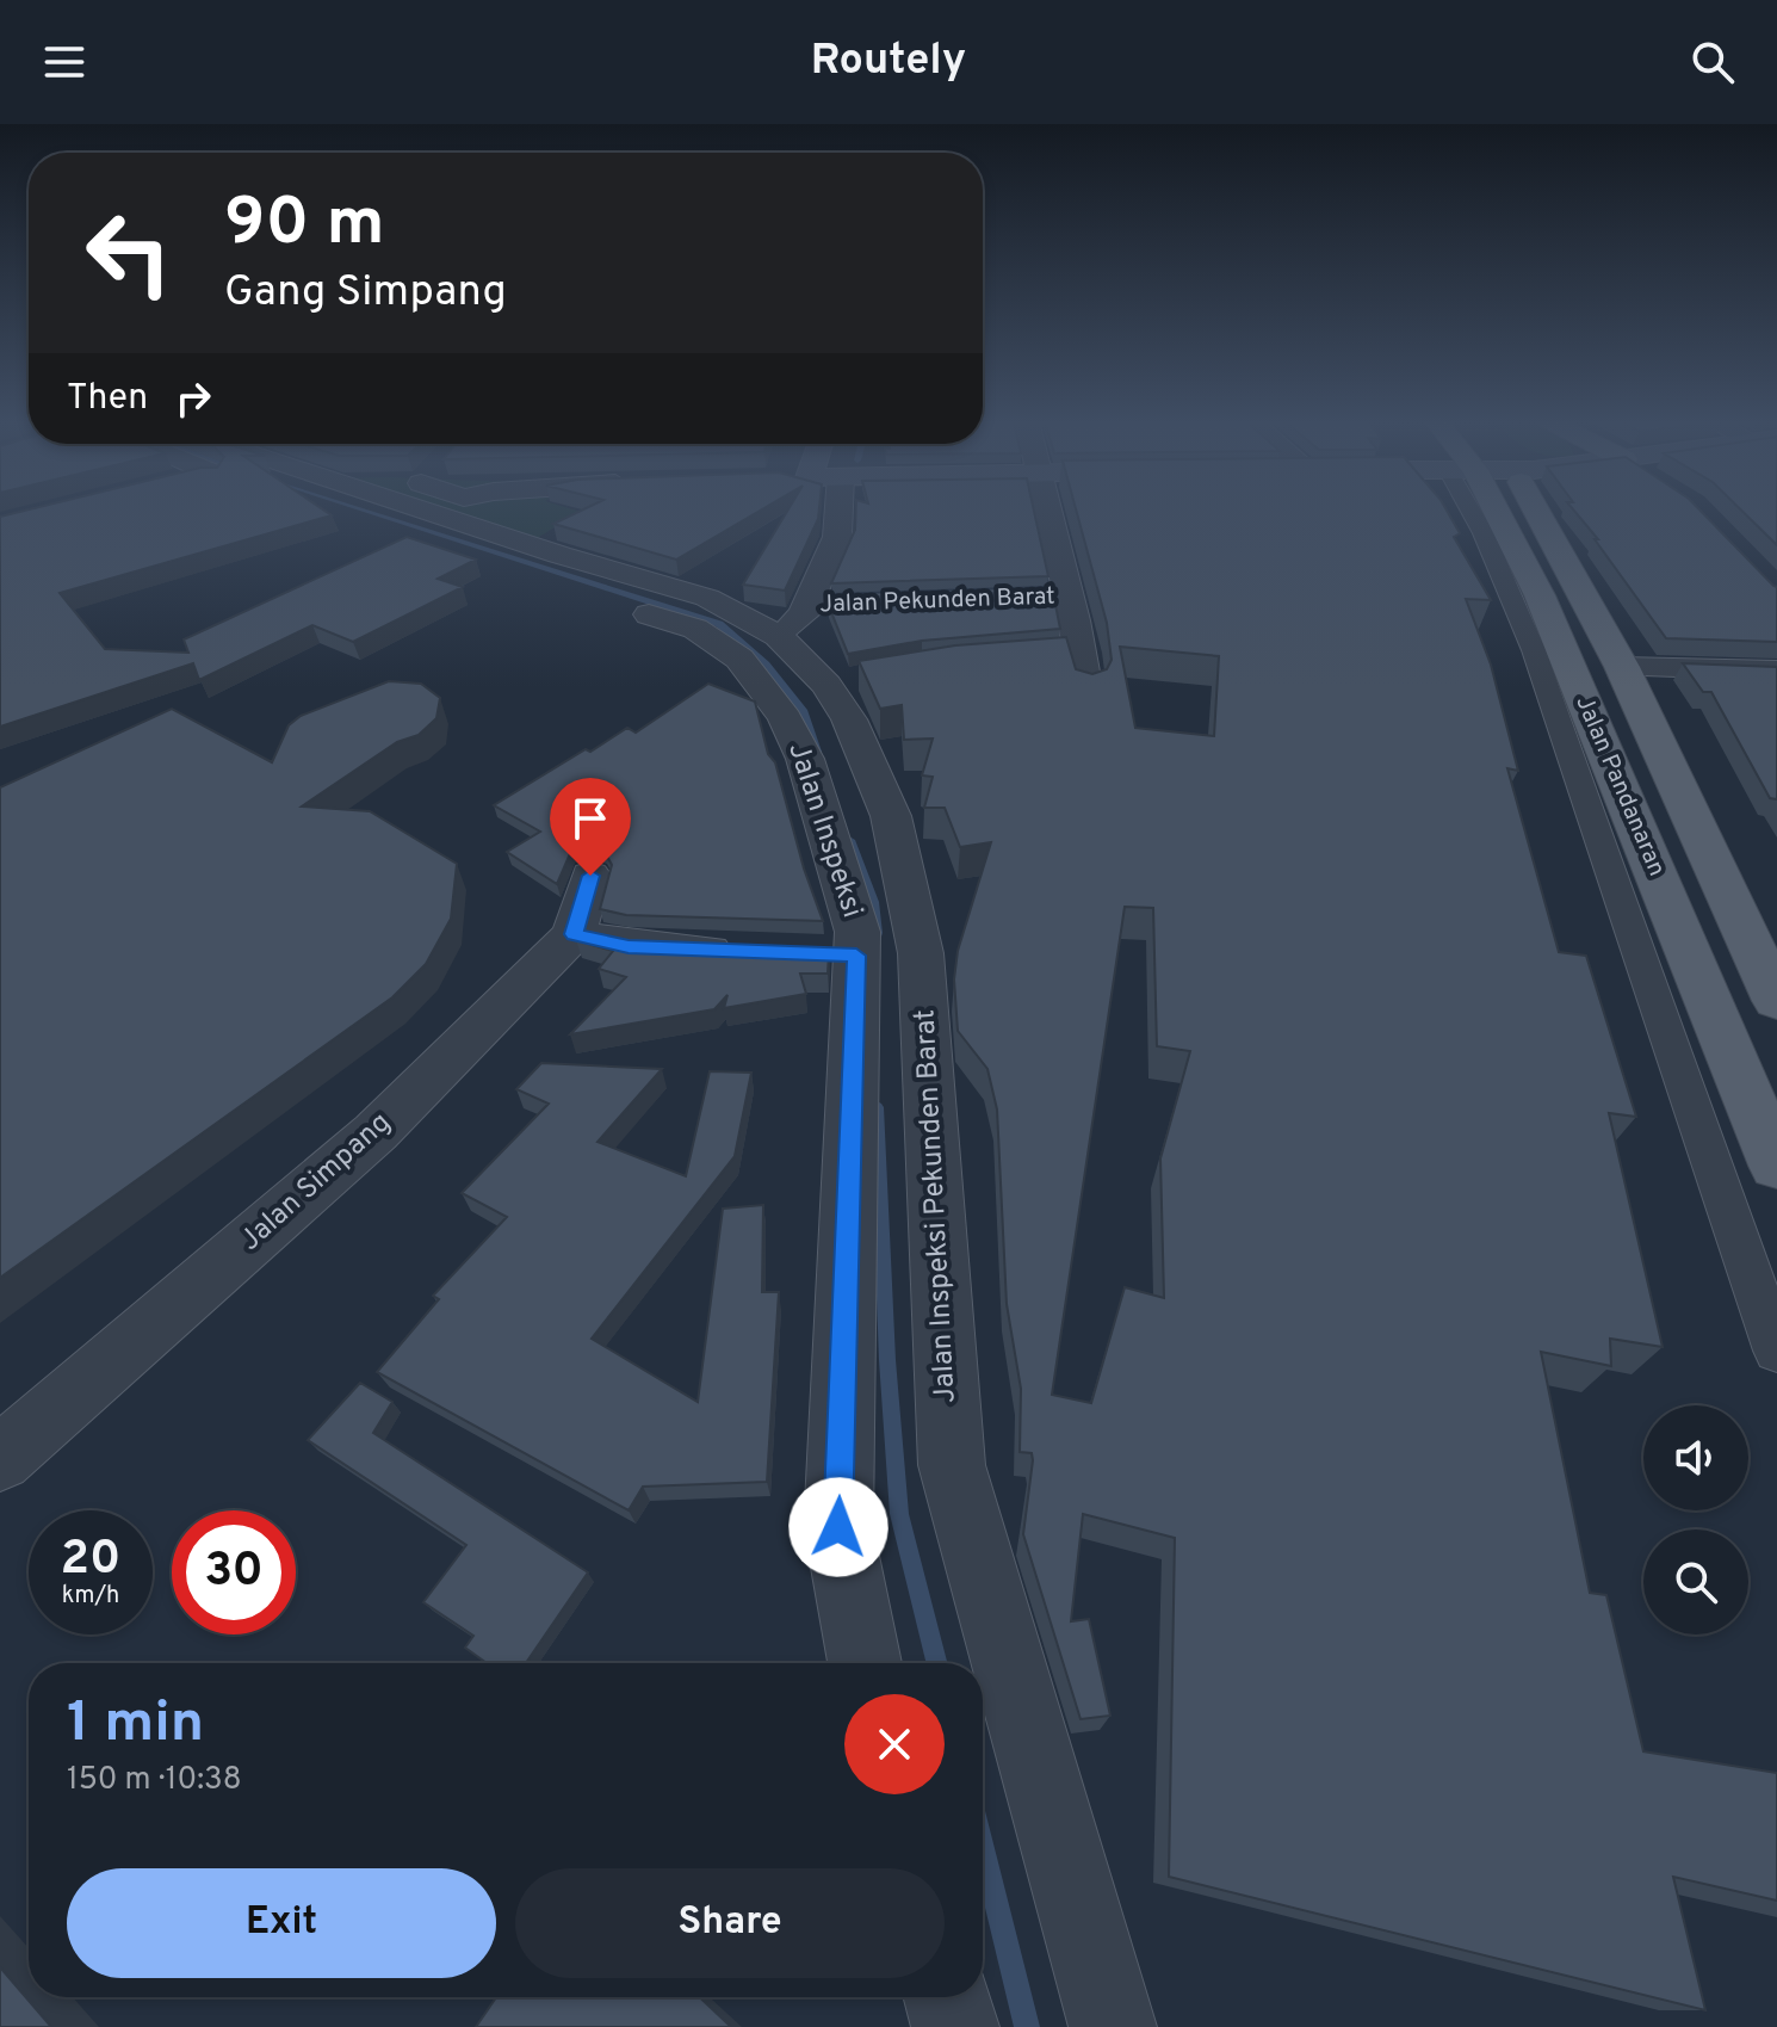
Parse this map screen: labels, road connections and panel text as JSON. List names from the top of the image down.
{
  "streets": {
    "main road": ["Jalan Pandanaran"],
    "street": [
      "Jalan Pekunden Barat",
      "Jalan Inspeksi",
      "Jalan Simpang",
      "Jalan Inspeksi Pekunden Barat"
    ]
  },
  "crossings": [
    ["Jalan Pekunden Barat", "Jalan Inspeksi Pekunden Barat"],
    ["Jalan Inspeksi", "Jalan Inspeksi Pekunden Barat"]
  ],
  "page": {
    "header": "Routely",
    "turn": ["90 m", "Gang Simpang"],
    "then": "Then",
    "speed": "20 km/h",
    "limit": "30",
    "heading": ["1 min", "150 m · 10:38"],
    "buttons": ["Exit", "Share"]
  }
}
